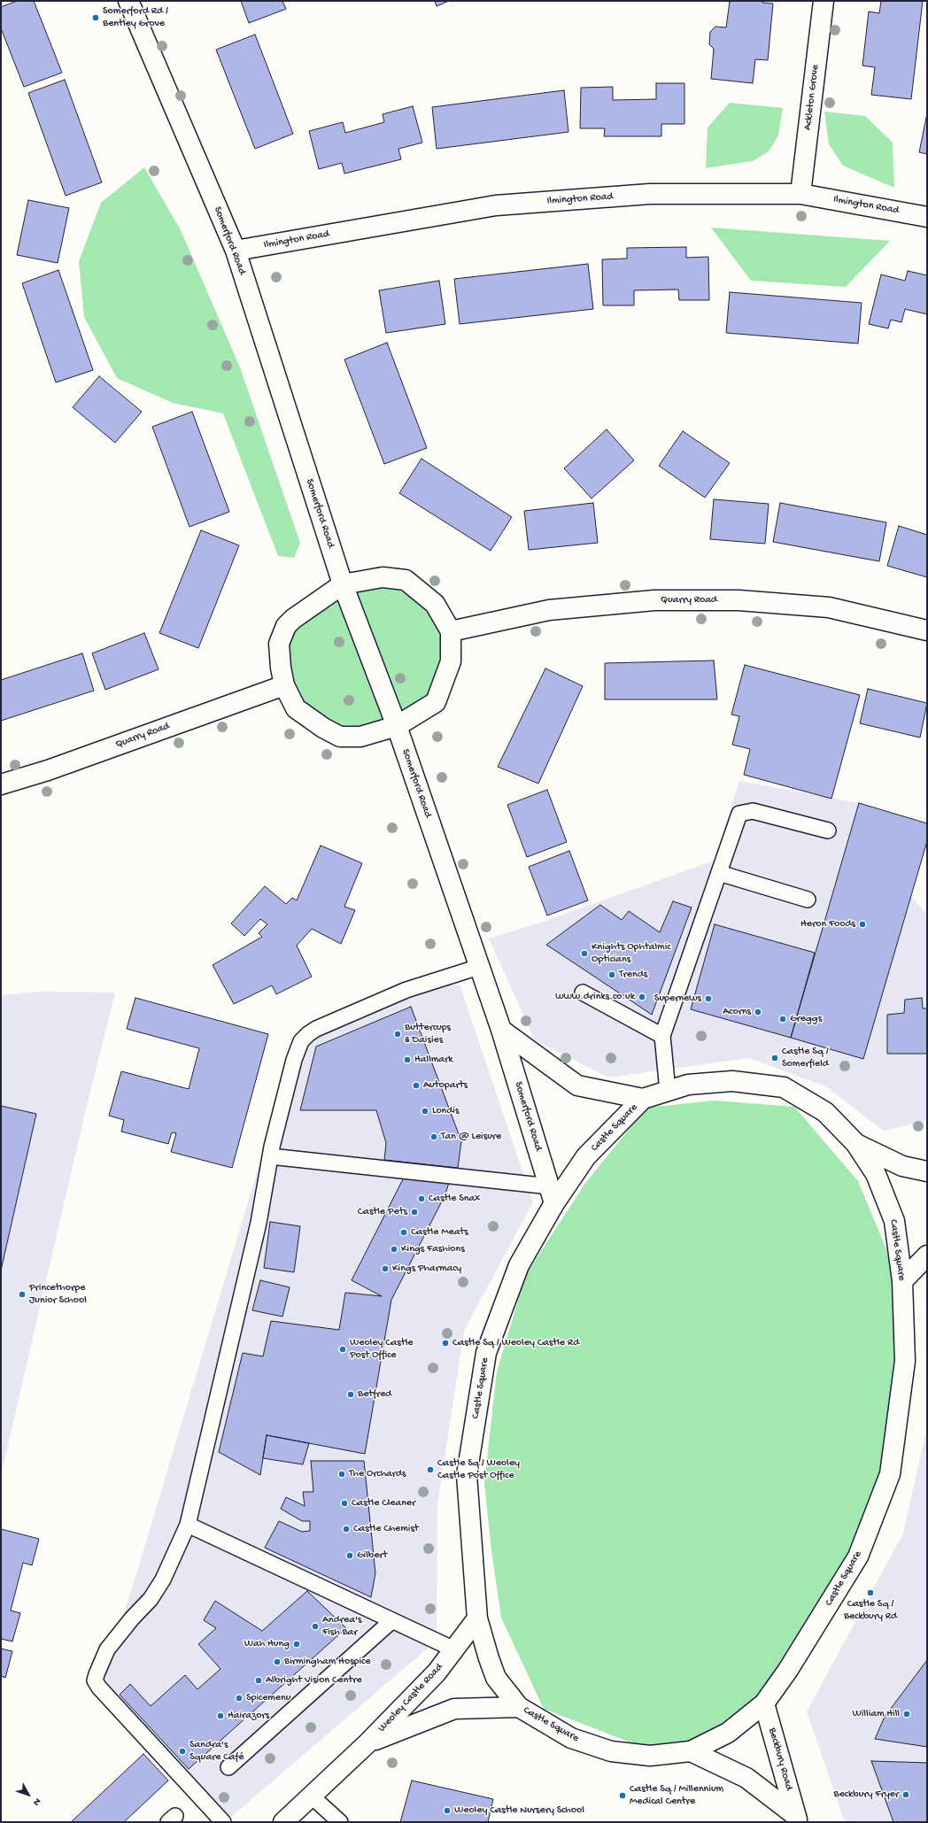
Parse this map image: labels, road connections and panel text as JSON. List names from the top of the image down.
{
  "streets": {
    "street": [
      "Ackleton Grove",
      "Ilmington Road",
      "Somerford Road",
      "Quarry Road",
      "Castle Square",
      "Weoley Castle Road",
      "Beckbury Road"
    ]
  },
  "crossings": [
    ["Ackleton Grove", "Ilmington Road"],
    ["Ilmington Road", "Somerford Road"],
    ["Somerford Road", "Castle Square"],
    ["Castle Square", "Weoley Castle Road"],
    ["Castle Square", "Beckbury Road"]
  ],
  "places": [
    "Somerford Rd / Bentley Grove",
    "Heron Foods",
    "Knights Ophtalmic Opticians",
    "Trends",
    "www.drinks.co.uk",
    "Supernews",
    "Acorns",
    "Greggs",
    "Buttercups & Daisies",
    "Castle Sq / Somerfield",
    "Hallmark",
    "Autoparts",
    "Londis",
    "Tan @ Leisure",
    "Castle Snax",
    "Castle Pets",
    "Castle Meats",
    "Kings Fashions",
    "Kings Pharmacy",
    "Princethorpe Junior School",
    "Castle Sq / Weoley Castle Rd",
    "Weoley Castle Post Office",
    "Betfred",
    "Castle Sq / Weoley Castle Post Office",
    "The Orchards",
    "Castle Cleaner",
    "Castle Chemist",
    "Gilbert",
    "Castle Sq / Beckbury Rd",
    "Andrea's Fish Bar",
    "Wah Hung",
    "Birmingham Hospice",
    "Albright Vision Centre",
    "Spicemenu",
    "William Hill",
    "Hairazors",
    "Sandra's Square Café",
    "Beckbury Fryer",
    "Castle Sq / Millennium Medical Centre",
    "Weoley Castle Nursery School"
  ],
  "north": "bottom right"
}
